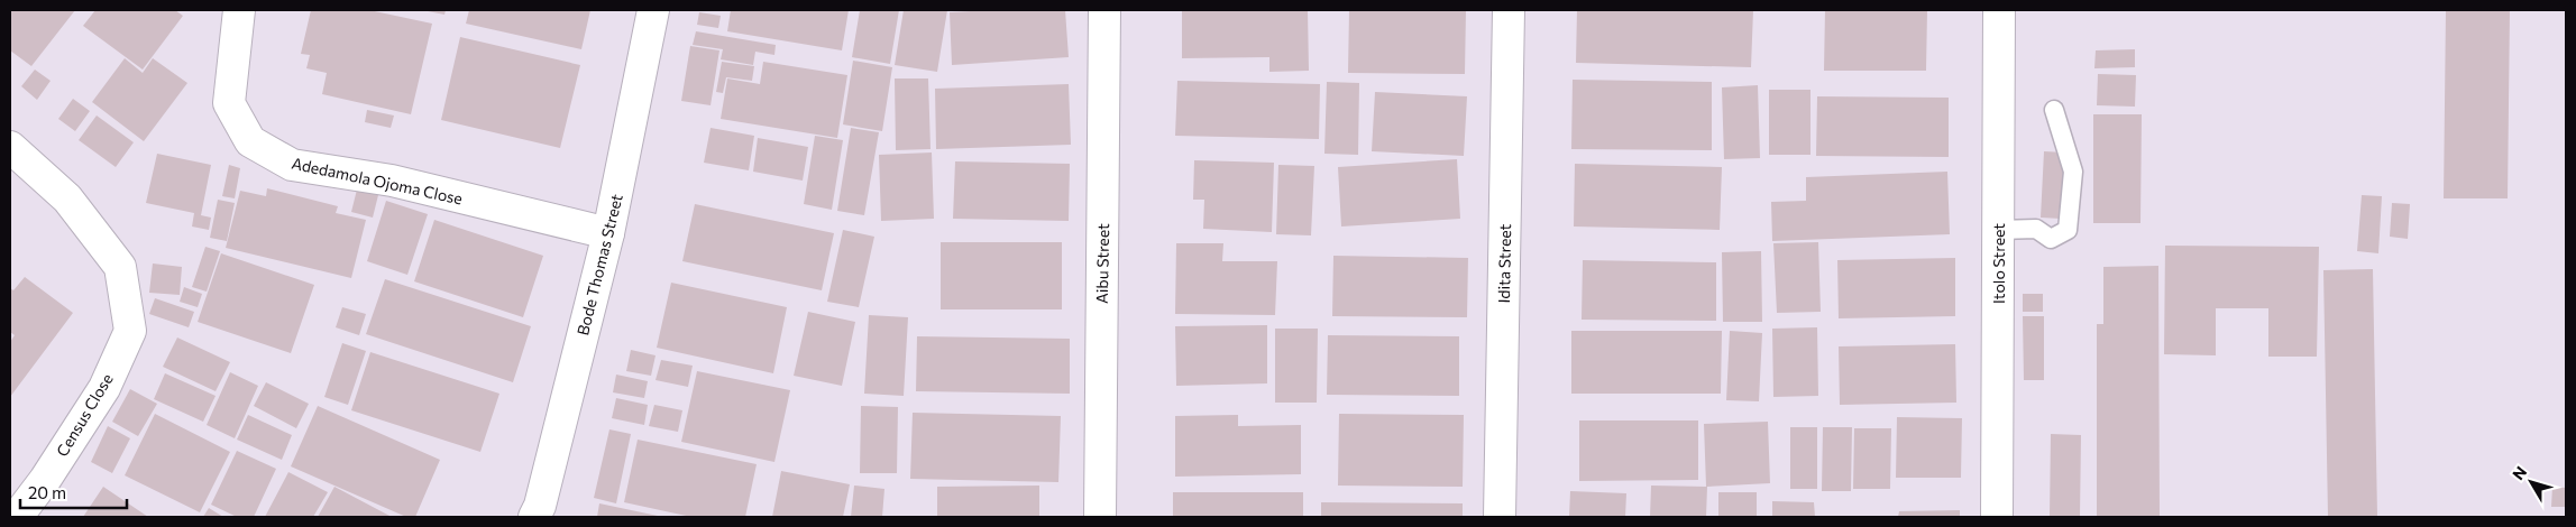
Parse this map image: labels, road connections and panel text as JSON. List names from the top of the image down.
{
  "streets": {
    "street": [
      "Adedamola Ojoma Close",
      "Aibu Street",
      "Idita Street",
      "Itolo Street",
      "Bode Thomas Street",
      "Census Close"
    ]
  },
  "crossings": [
    ["Adedamola Ojoma Close", "Bode Thomas Street"]
  ],
  "scale_bar": "20 m",
  "north": "top left"
}
